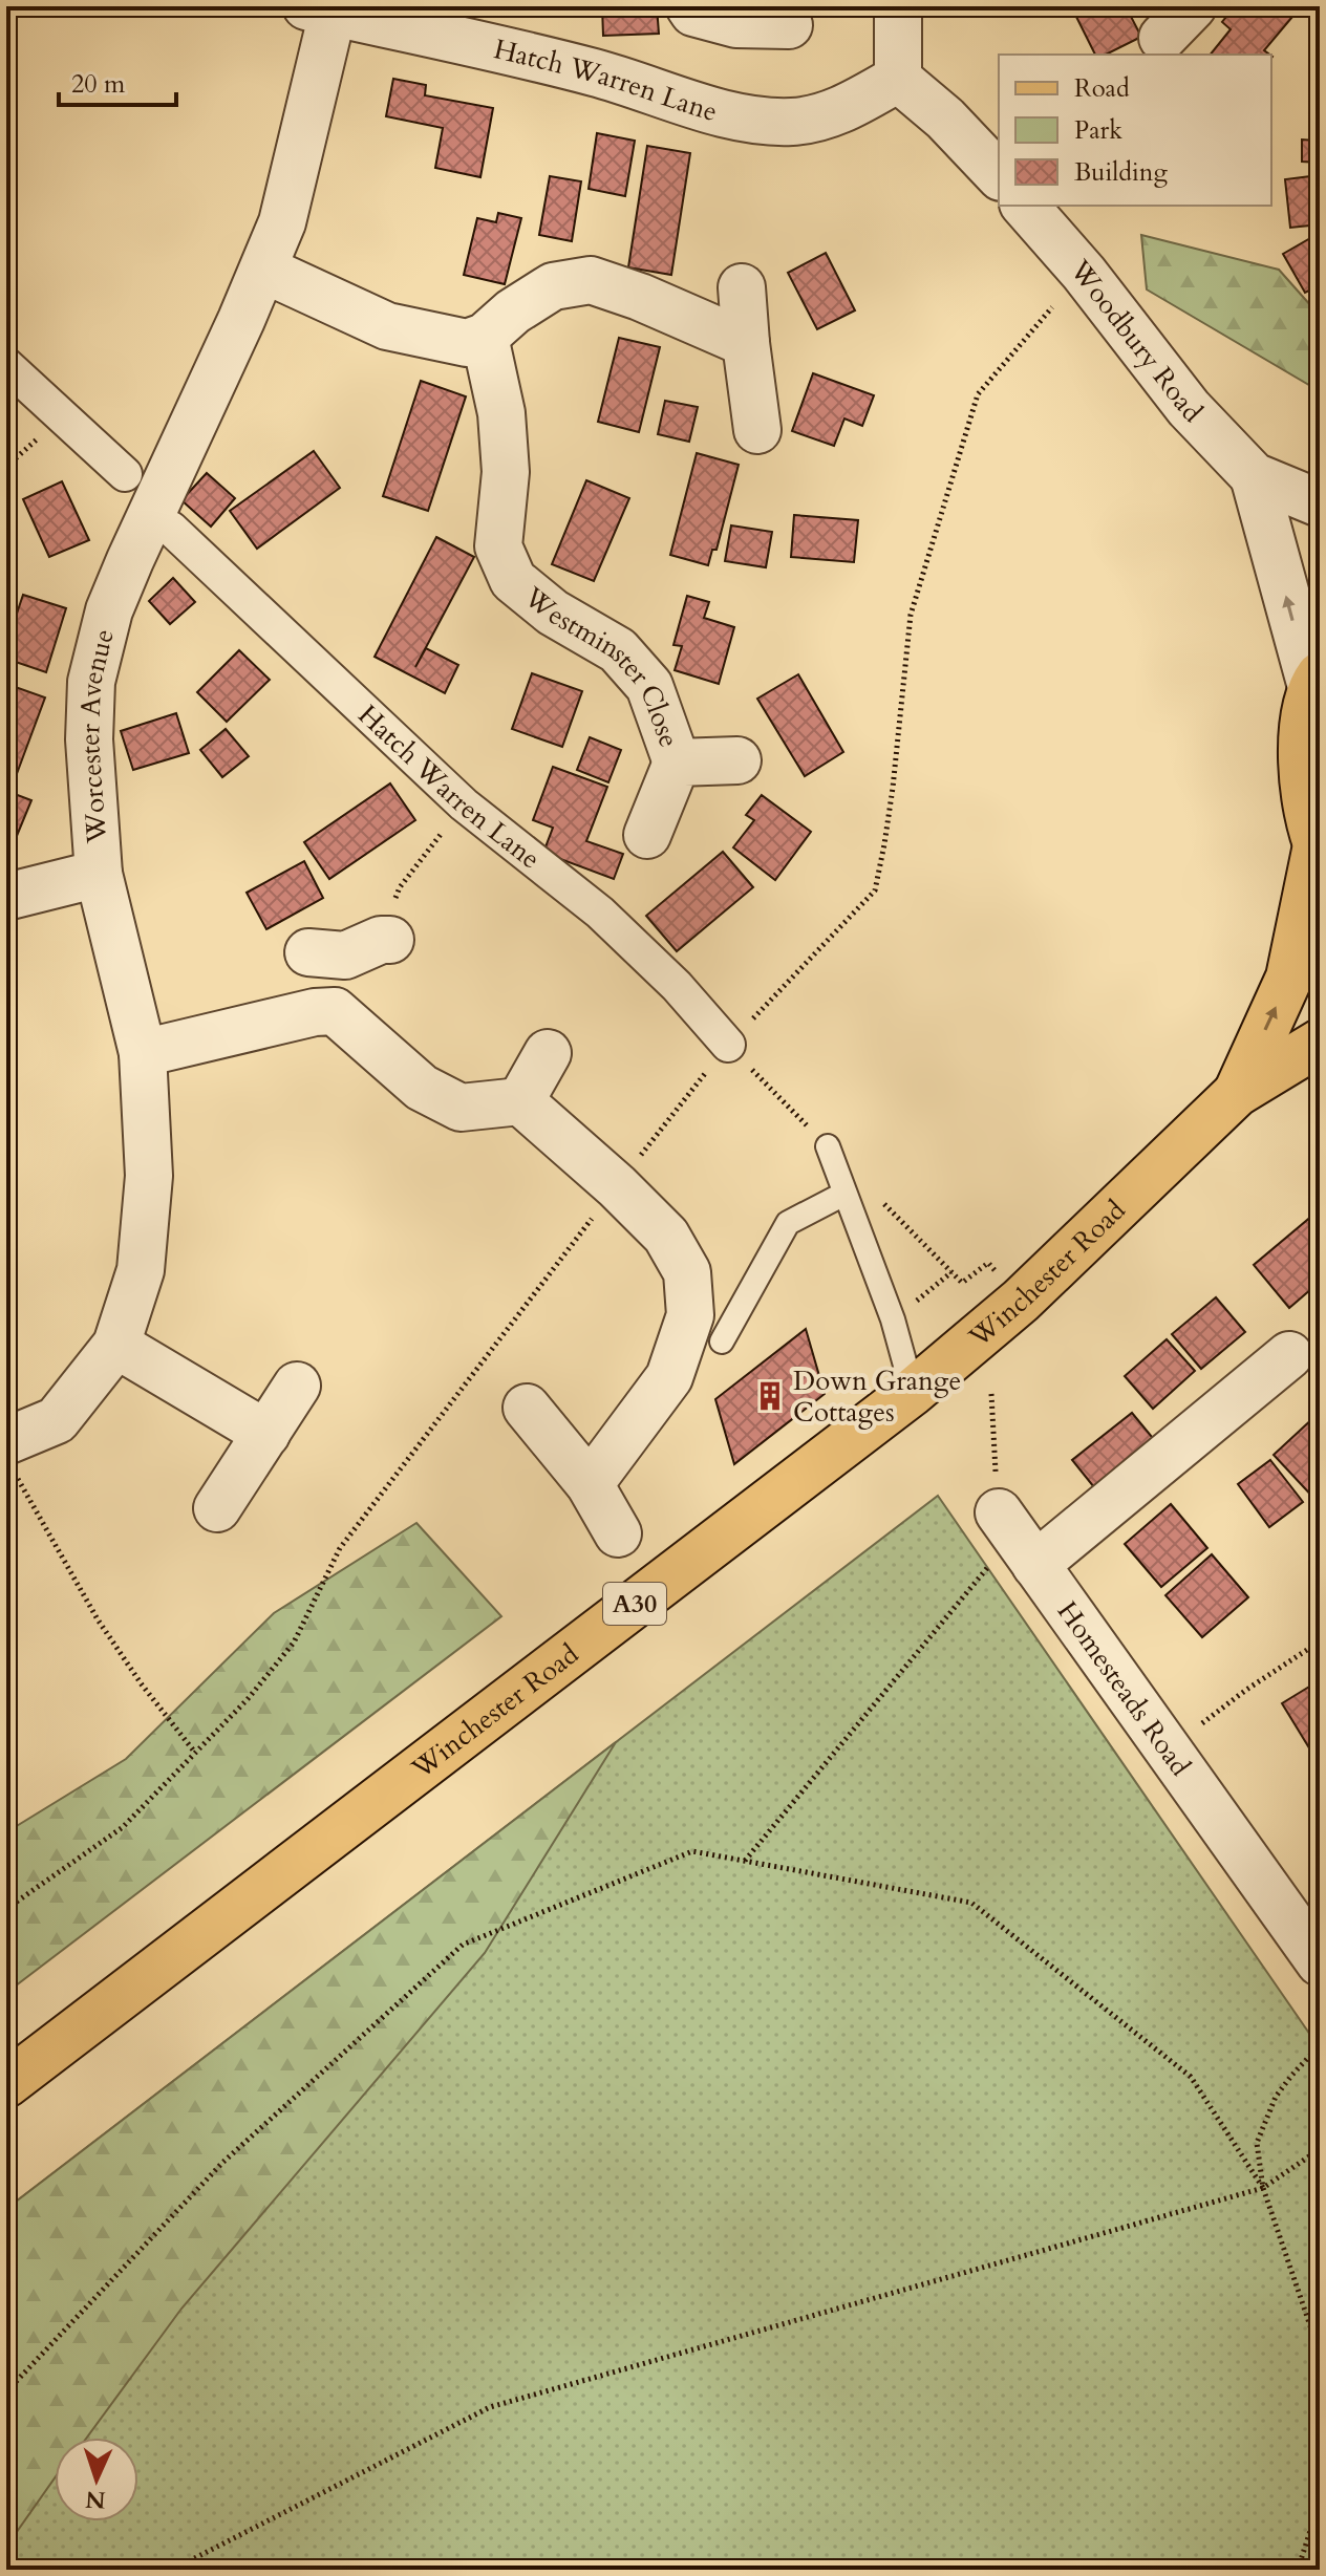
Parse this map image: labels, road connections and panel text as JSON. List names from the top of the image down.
{
  "streets": {
    "main road": ["Winchester Road", "A30"],
    "street": [
      "Hatch Warren Lane",
      "Woodbury Road",
      "Westminster Close",
      "Worcester Avenue",
      "Homesteads Road"
    ]
  },
  "crossings": [
    ["Hatch Warren Lane", "Worcester Avenue"],
    ["Woodbury Road", "A30"],
    ["Winchester Road", "A30"]
  ],
  "places": {
    "building": ["Down Grange Cottages"]
  },
  "legend": ["Road", "Park", "Building"],
  "scale_bar": "20 m",
  "north": "bottom"
}
